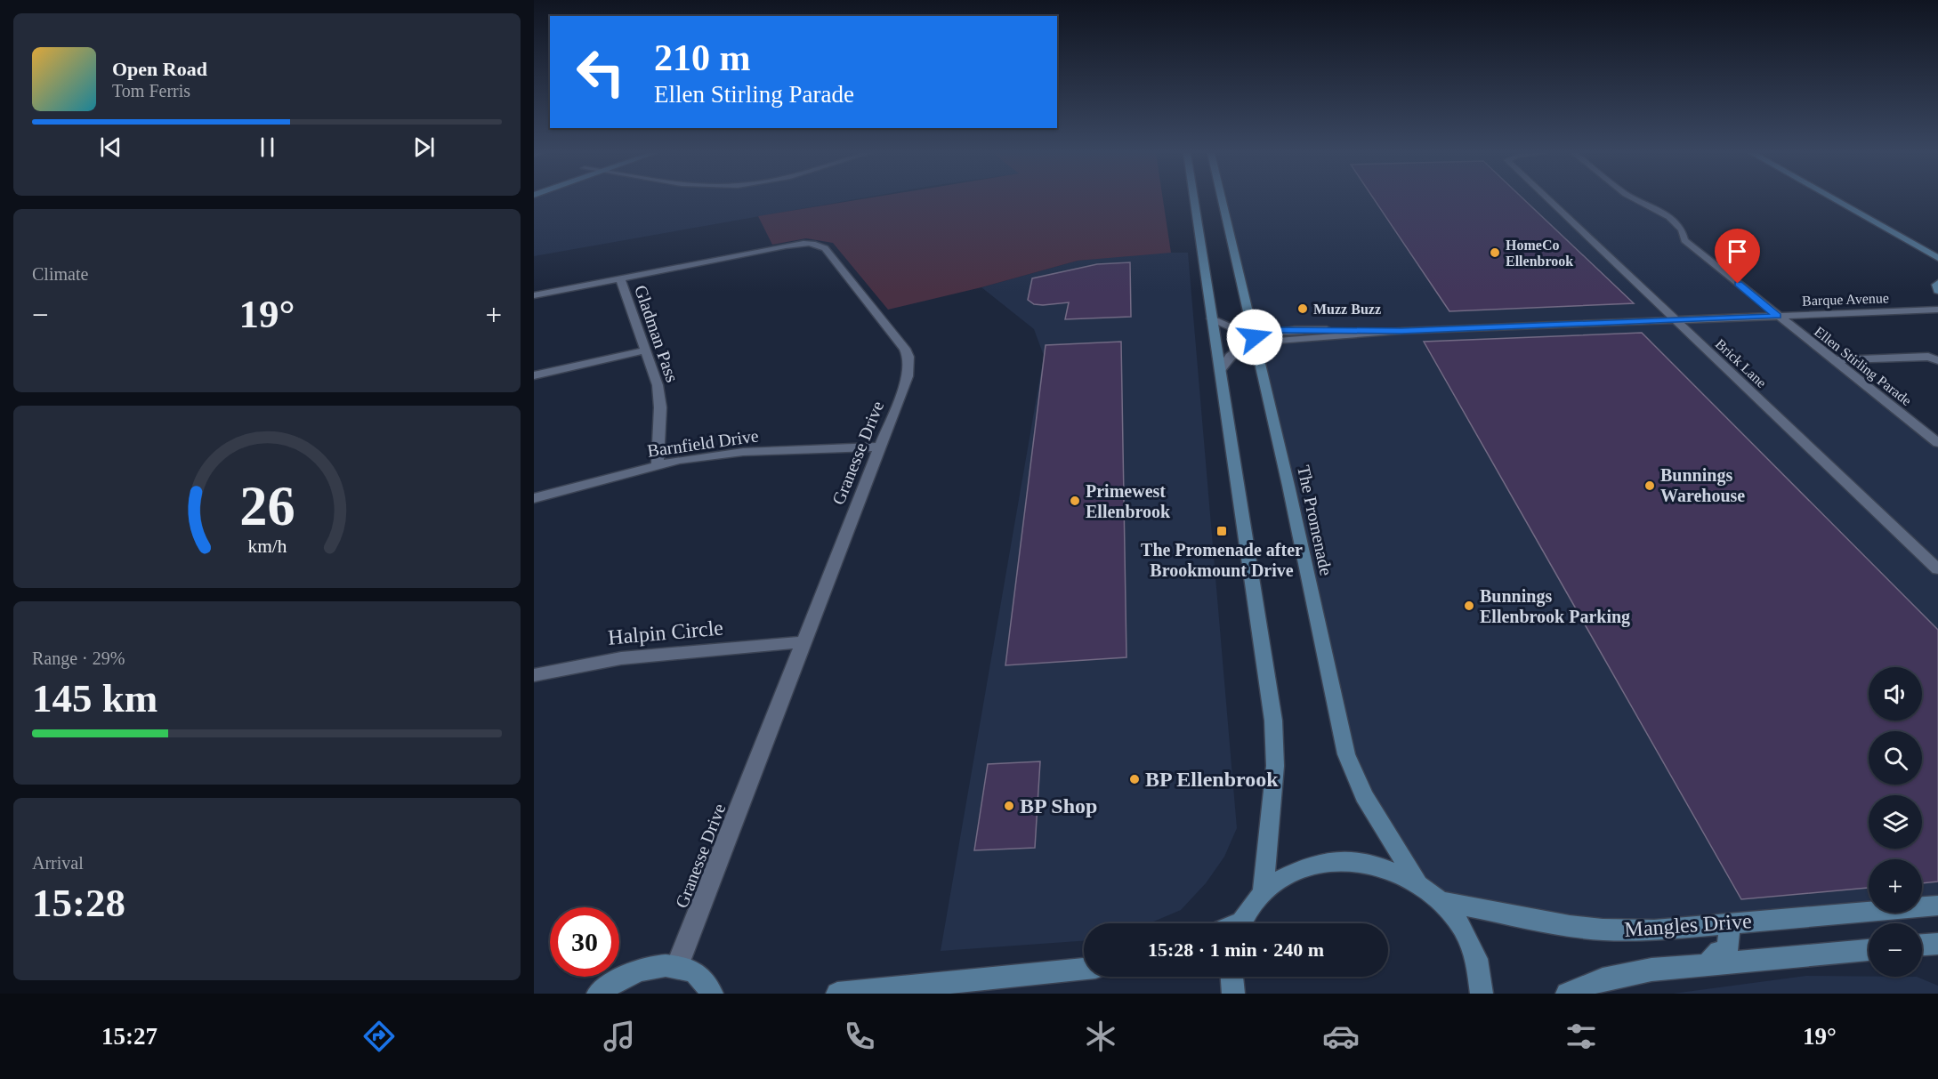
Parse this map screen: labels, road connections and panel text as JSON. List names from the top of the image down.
{
  "streets": {
    "main road": ["The Promenade", "Mangles Drive"],
    "street": [
      "Barque Avenue",
      "Gladman Pass",
      "Brick Lane",
      "Ellen Stirling Parade",
      "Barnfield Drive",
      "Granesse Drive",
      "Halpin Circle"
    ]
  },
  "crossings": [
    ["Barque Avenue", "Brick Lane"],
    ["Barque Avenue", "Ellen Stirling Parade"],
    ["Barque Avenue", "The Promenade"],
    ["Gladman Pass", "Barnfield Drive"],
    ["Gladman Pass", "Granesse Drive"],
    ["Barnfield Drive", "Granesse Drive"],
    ["Granesse Drive", "Halpin Circle"]
  ],
  "places": {
    "other": [
      "HomeCo Ellenbrook",
      "Muzz Buzz",
      "Bunnings Warehouse",
      "Primewest Ellenbrook",
      "Bunnings Ellenbrook Parking",
      "BP Ellenbrook",
      "BP Shop"
    ],
    "transit": ["The Promenade after Brookmount Drive"]
  },
  "page": {
    "turn": ["210 m", "Ellen Stirling Parade"],
    "song": ["Open Road", "Tom Ferris"],
    "tile": [
      "Climate",
      ["Range · 29%", "145 km"],
      ["Arrival", "15:28"]
    ],
    "heat": ["−", "19°", "+"],
    "map_buttons": ["+", "−"],
    "limit": "30",
    "trip": "15:28 · 1 min · 240 m",
    "tabs": ["15:27", "19°"],
    "gauge": ["26", "km/h"]
  }
}
